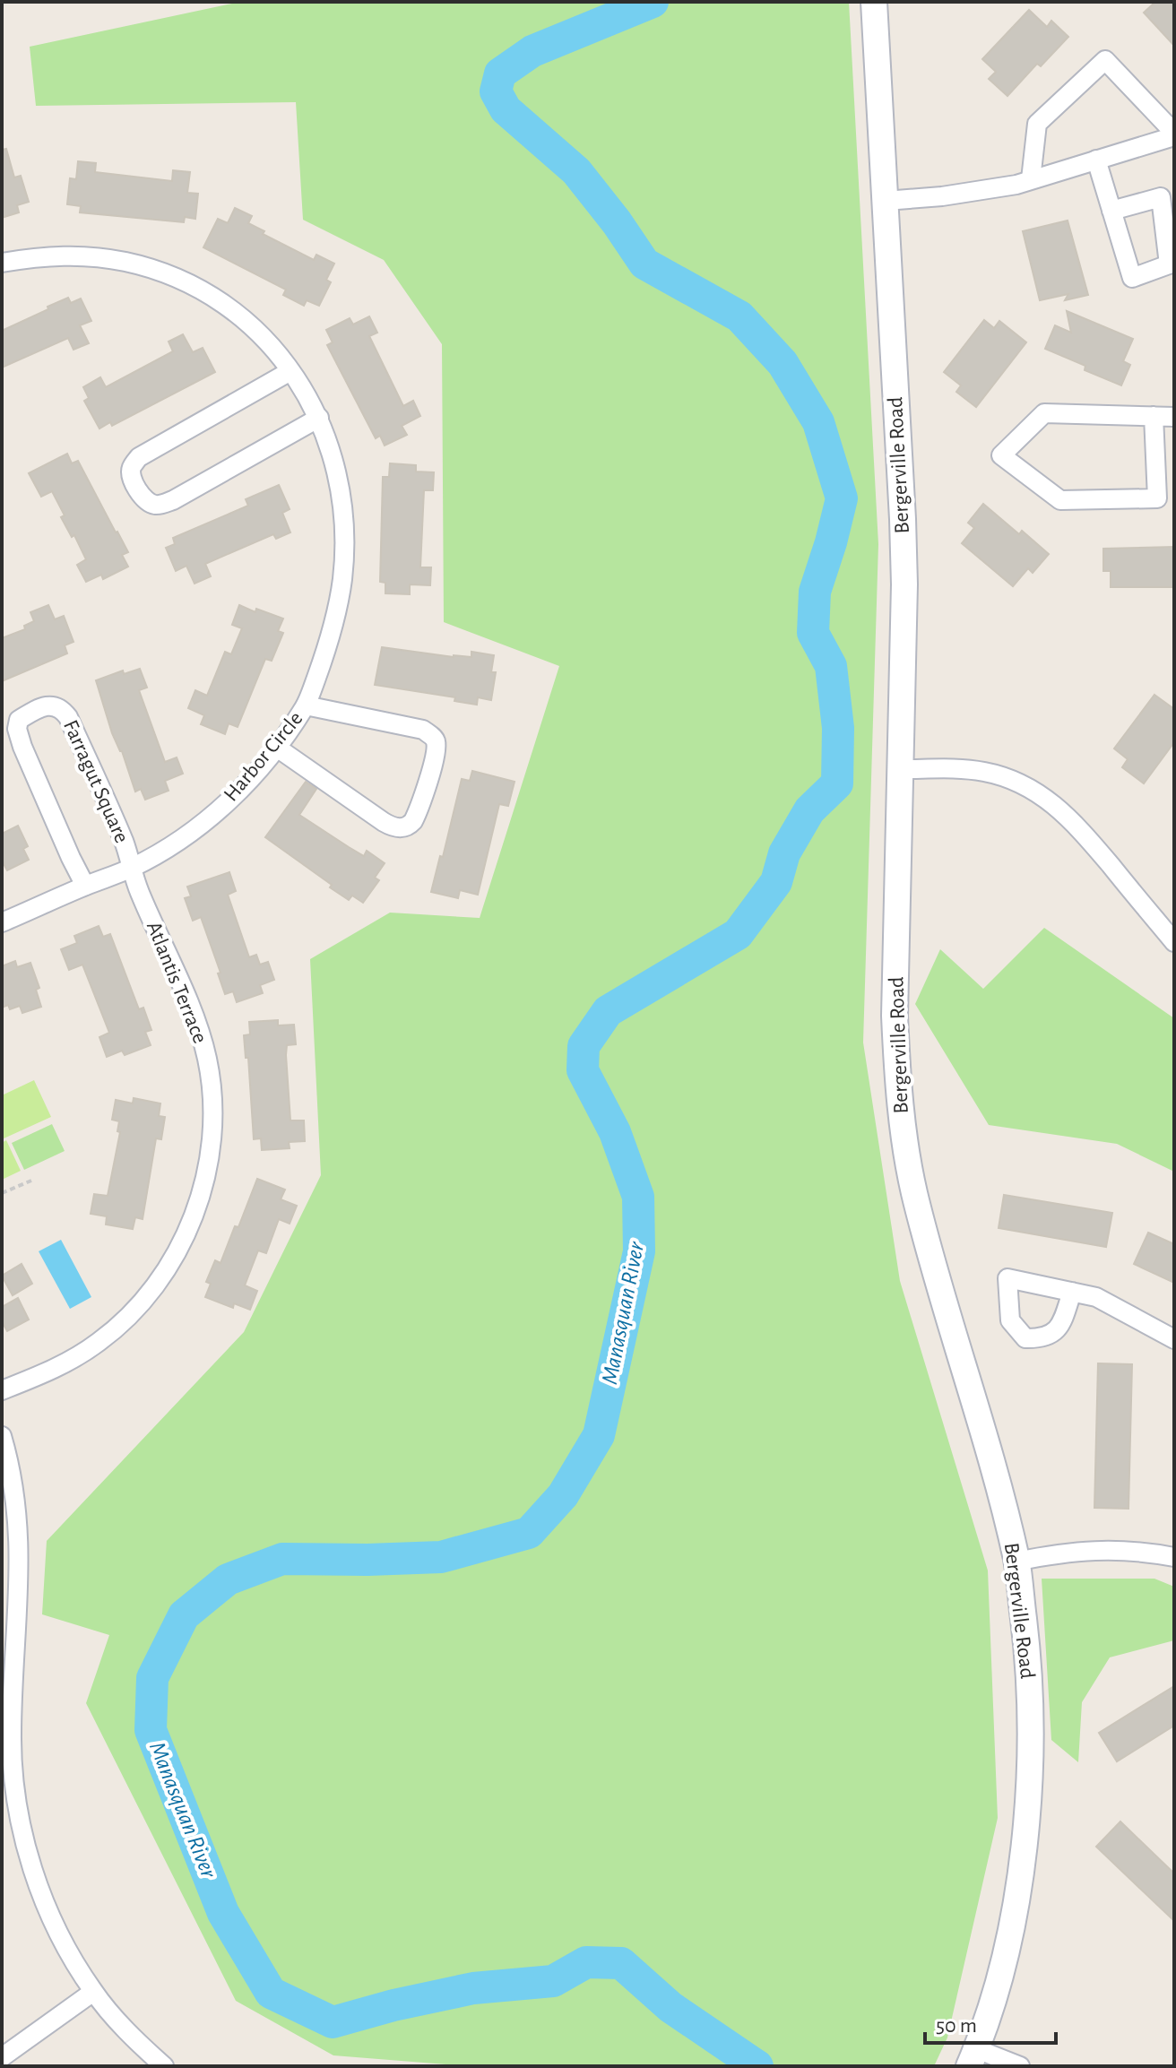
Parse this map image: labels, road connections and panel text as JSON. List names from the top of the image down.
{
  "streets": {
    "street": [
      "Bergerville Road",
      "Harbor Circle",
      "Farragut Square",
      "Atlantis Terrace"
    ]
  },
  "crossings": [
    ["Harbor Circle", "Farragut Square"],
    ["Harbor Circle", "Atlantis Terrace"],
    ["Farragut Square", "Atlantis Terrace"]
  ],
  "water": ["Manasquan River"],
  "scale_bar": "50 m"
}
